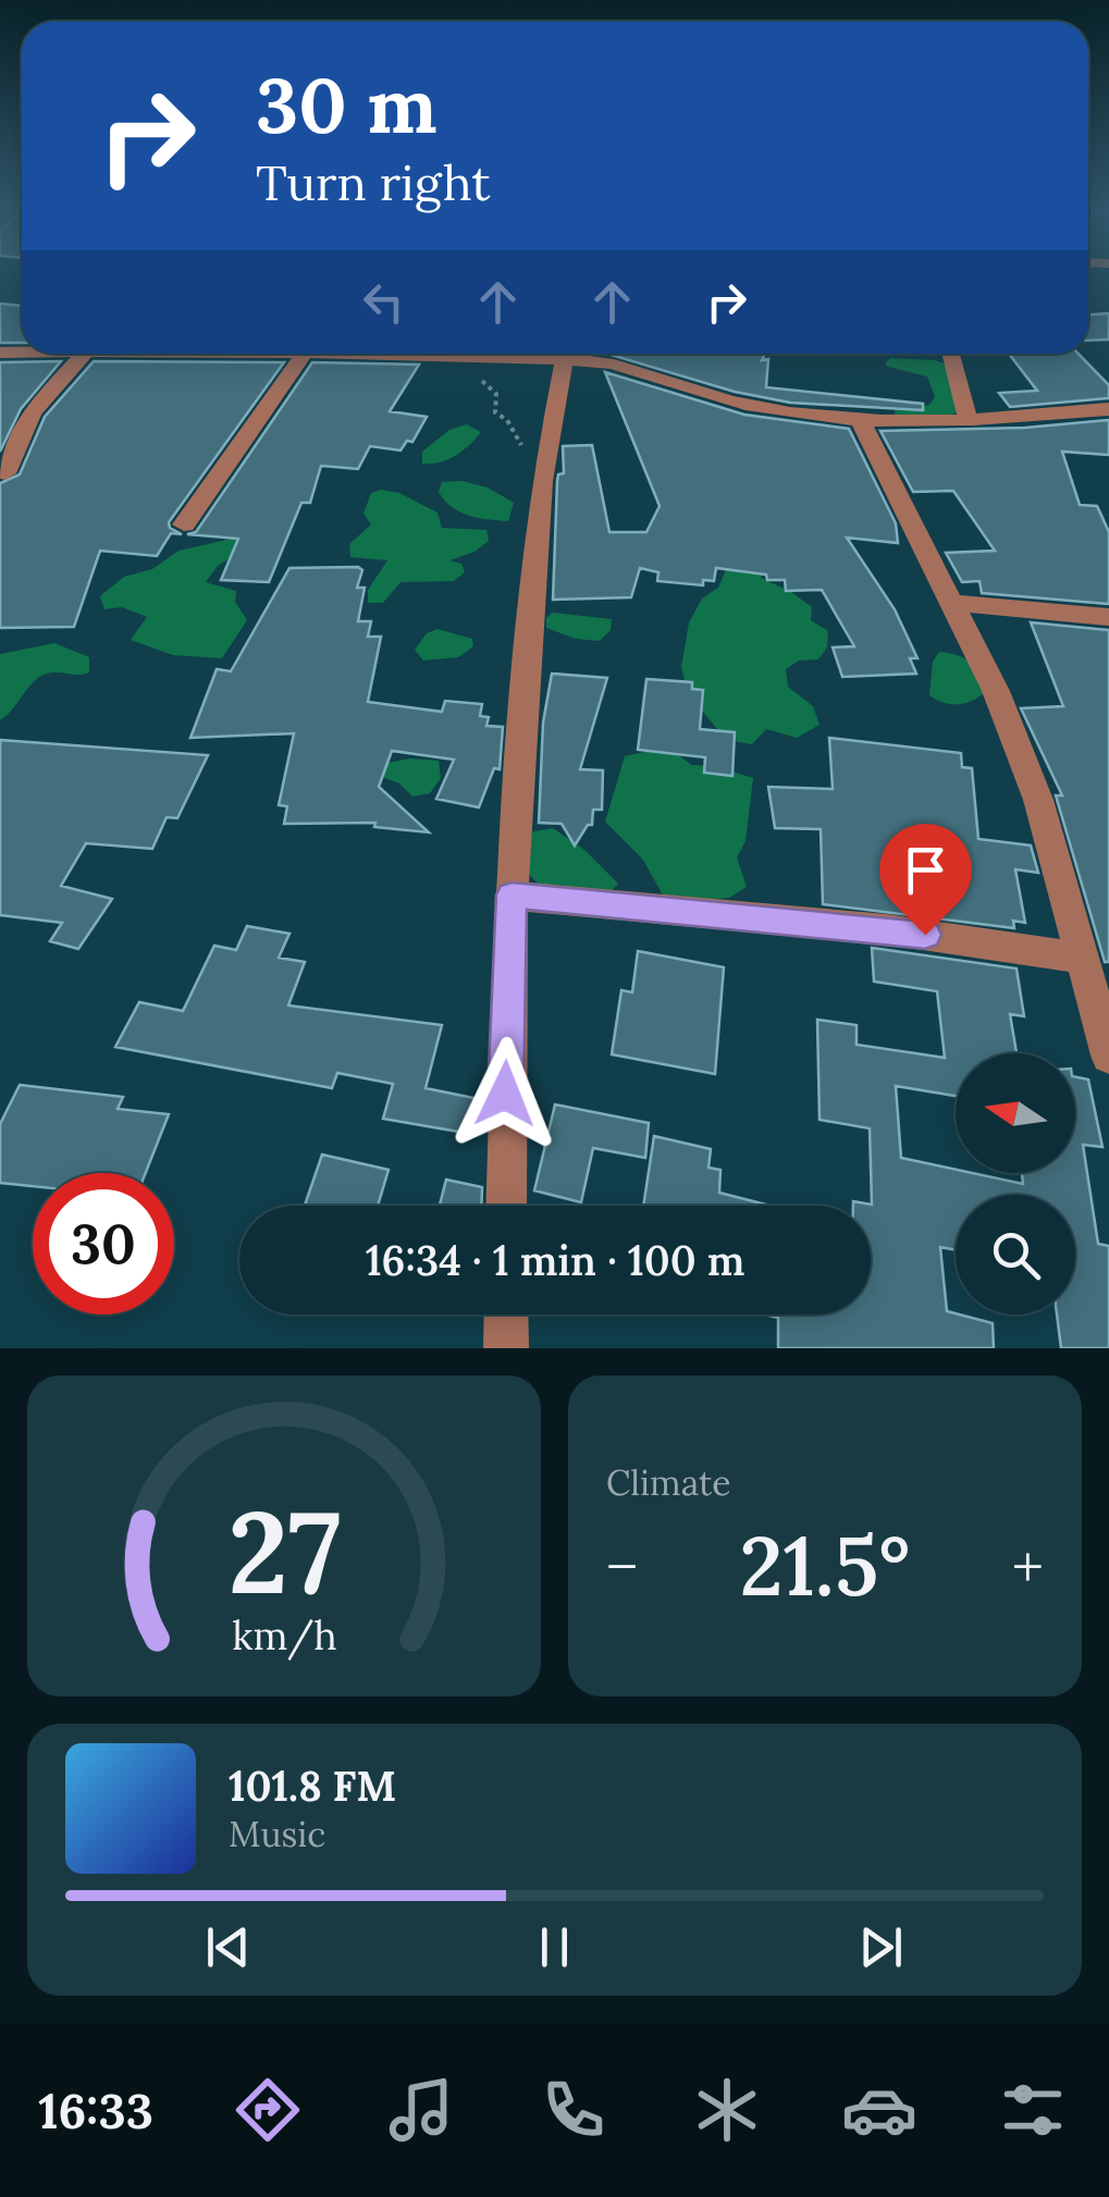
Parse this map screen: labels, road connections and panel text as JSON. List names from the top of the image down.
{
  "north": "left",
  "page": {
    "turn": ["30 m", "Turn right"],
    "limit": "30",
    "trip": "16:34 · 1 min · 100 m",
    "tile": "Climate",
    "heat": ["−", "21.5°", "+"],
    "song": ["101.8 FM", "Music"],
    "tabs": "16:33",
    "gauge": ["27", "km/h"]
  }
}
